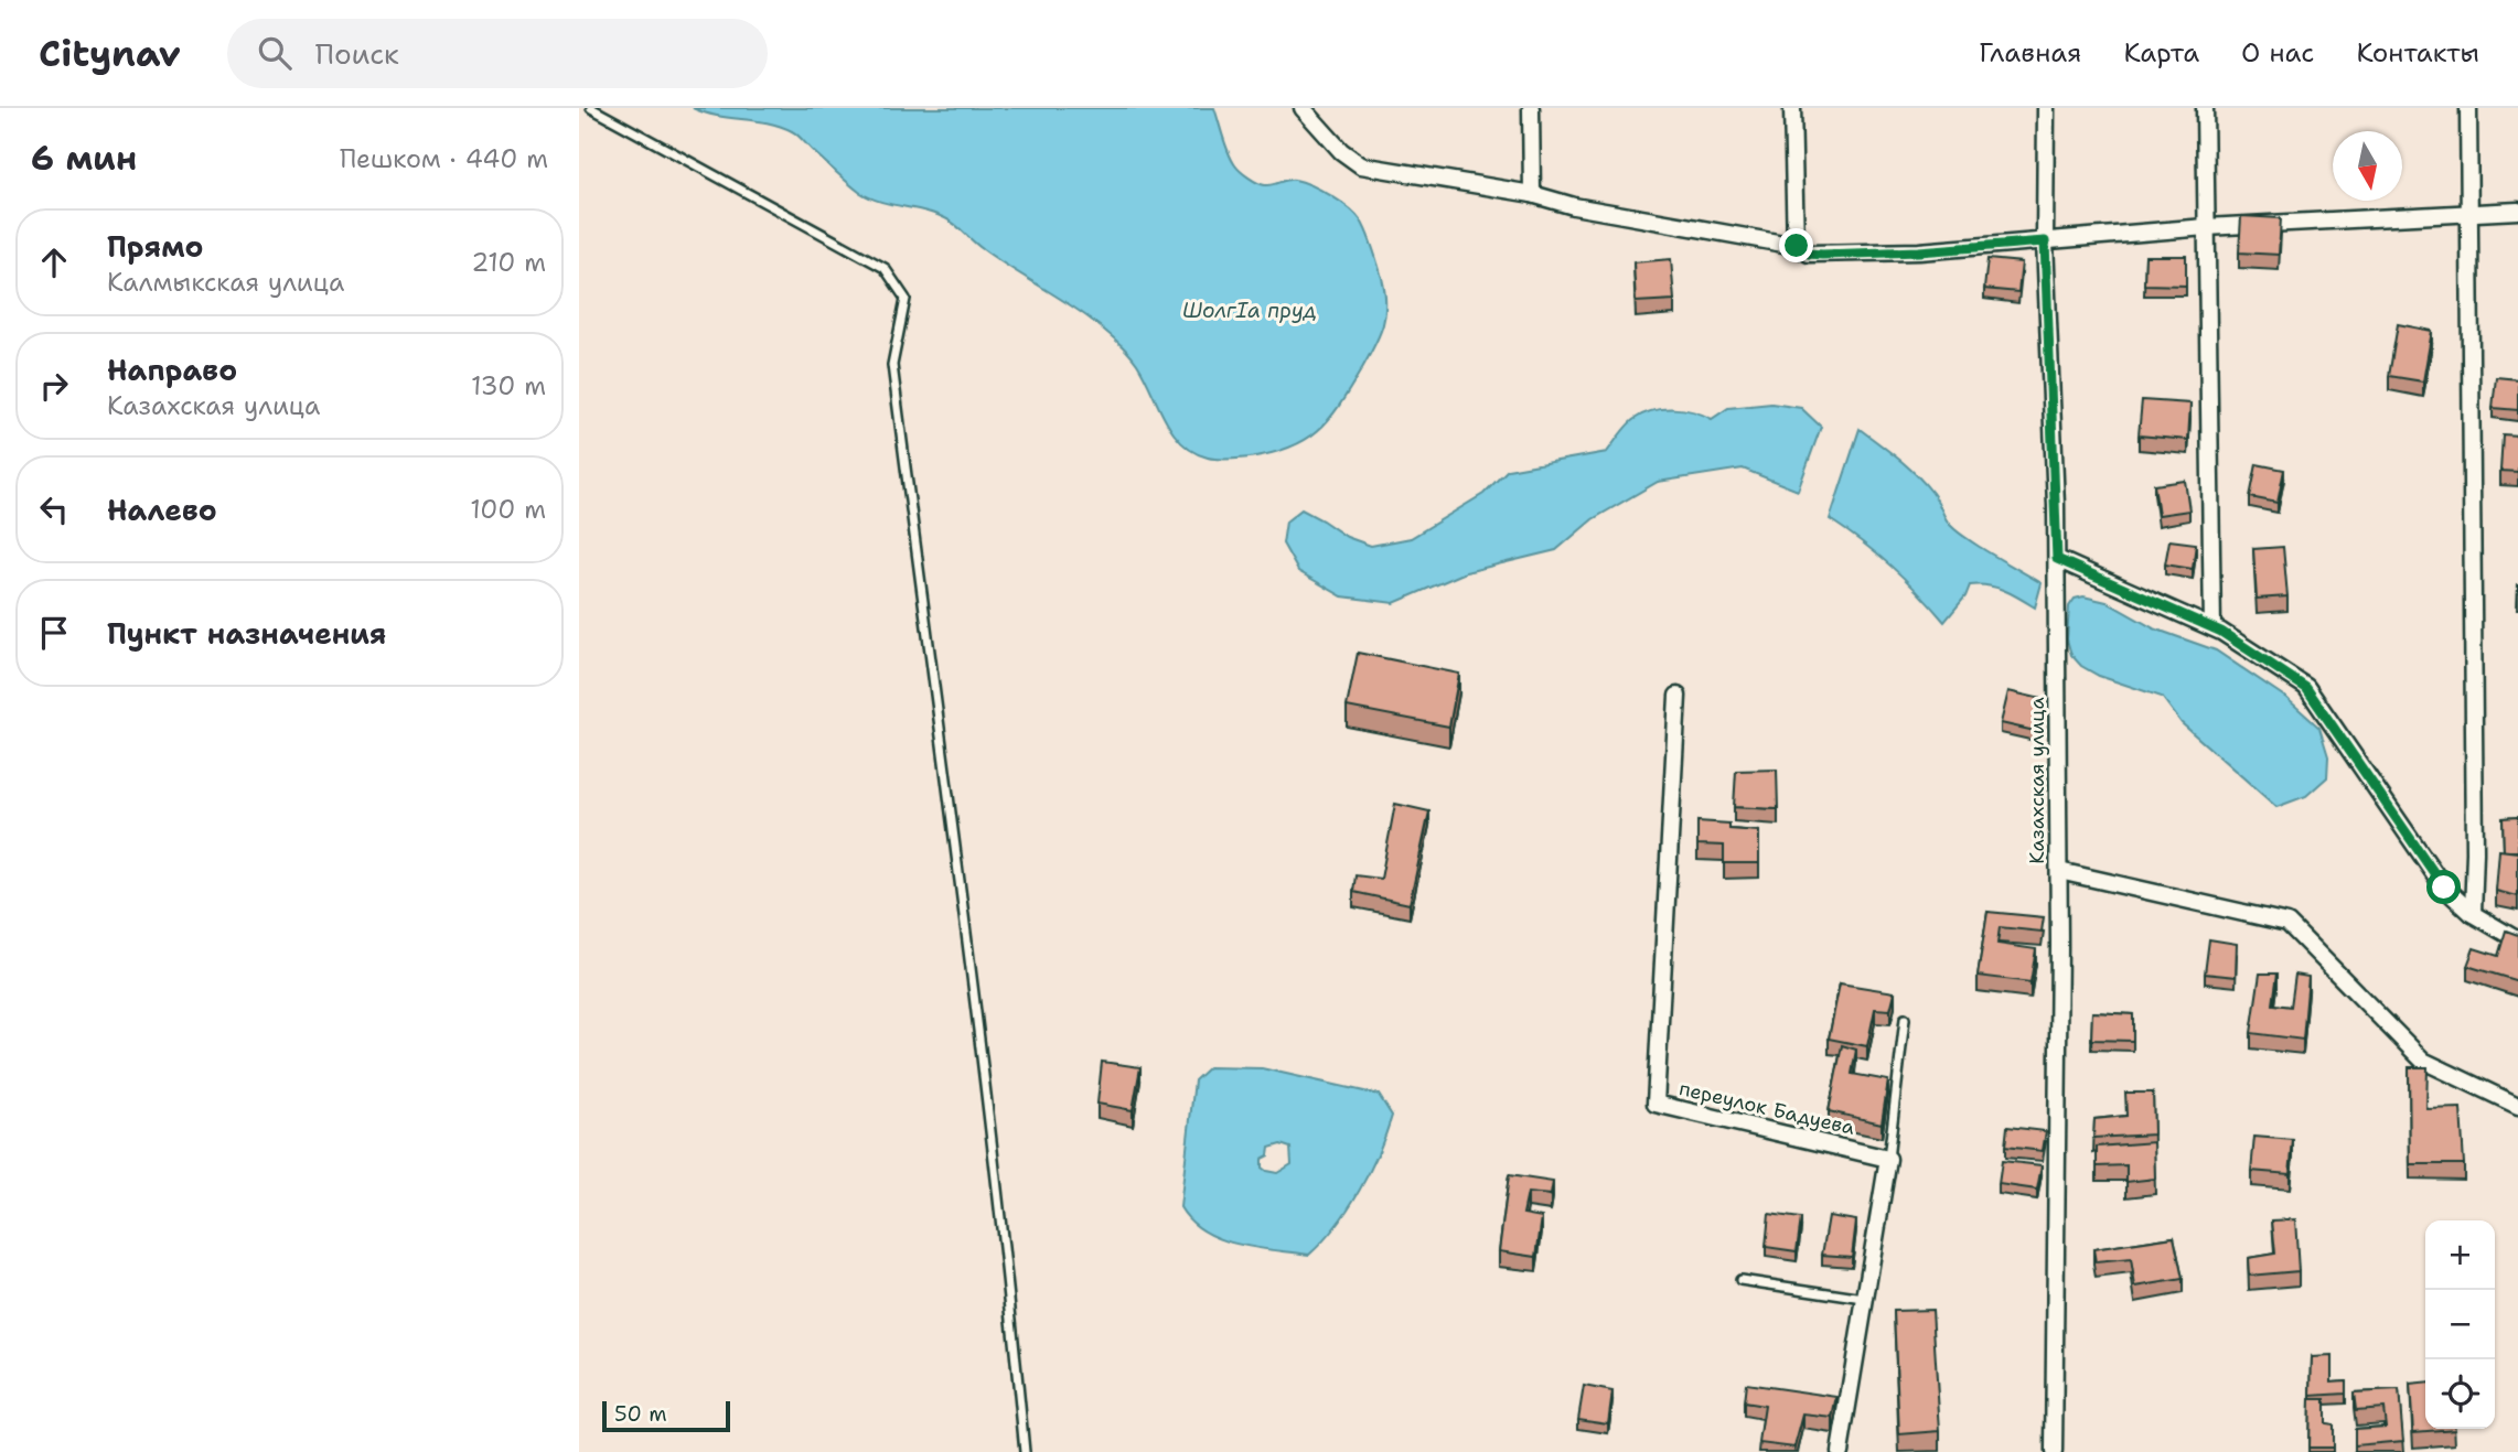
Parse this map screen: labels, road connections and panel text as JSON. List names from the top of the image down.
{
  "streets": {
    "street": ["Казахская улица", "переулок Бадуева"]
  },
  "water": ["ШолгIа пруд"],
  "scale_bar": "50 m",
  "north": "bottom",
  "page": {
    "header": "Citynav",
    "search": "Поиск",
    "nav": [
      "Главная",
      "Карта",
      "О нас",
      "Контакты"
    ],
    "heading": ["6 мин", "Пешком · 440 m"],
    "list": [
      ["Прямо", "Калмыкская улица", "210 m"],
      ["Направо", "Казахская улица", "130 m"],
      ["Налево", "100 m"],
      "Пункт назначения"
    ],
    "map_buttons": ["+", "−"],
    "scale": "50 m"
  }
}
